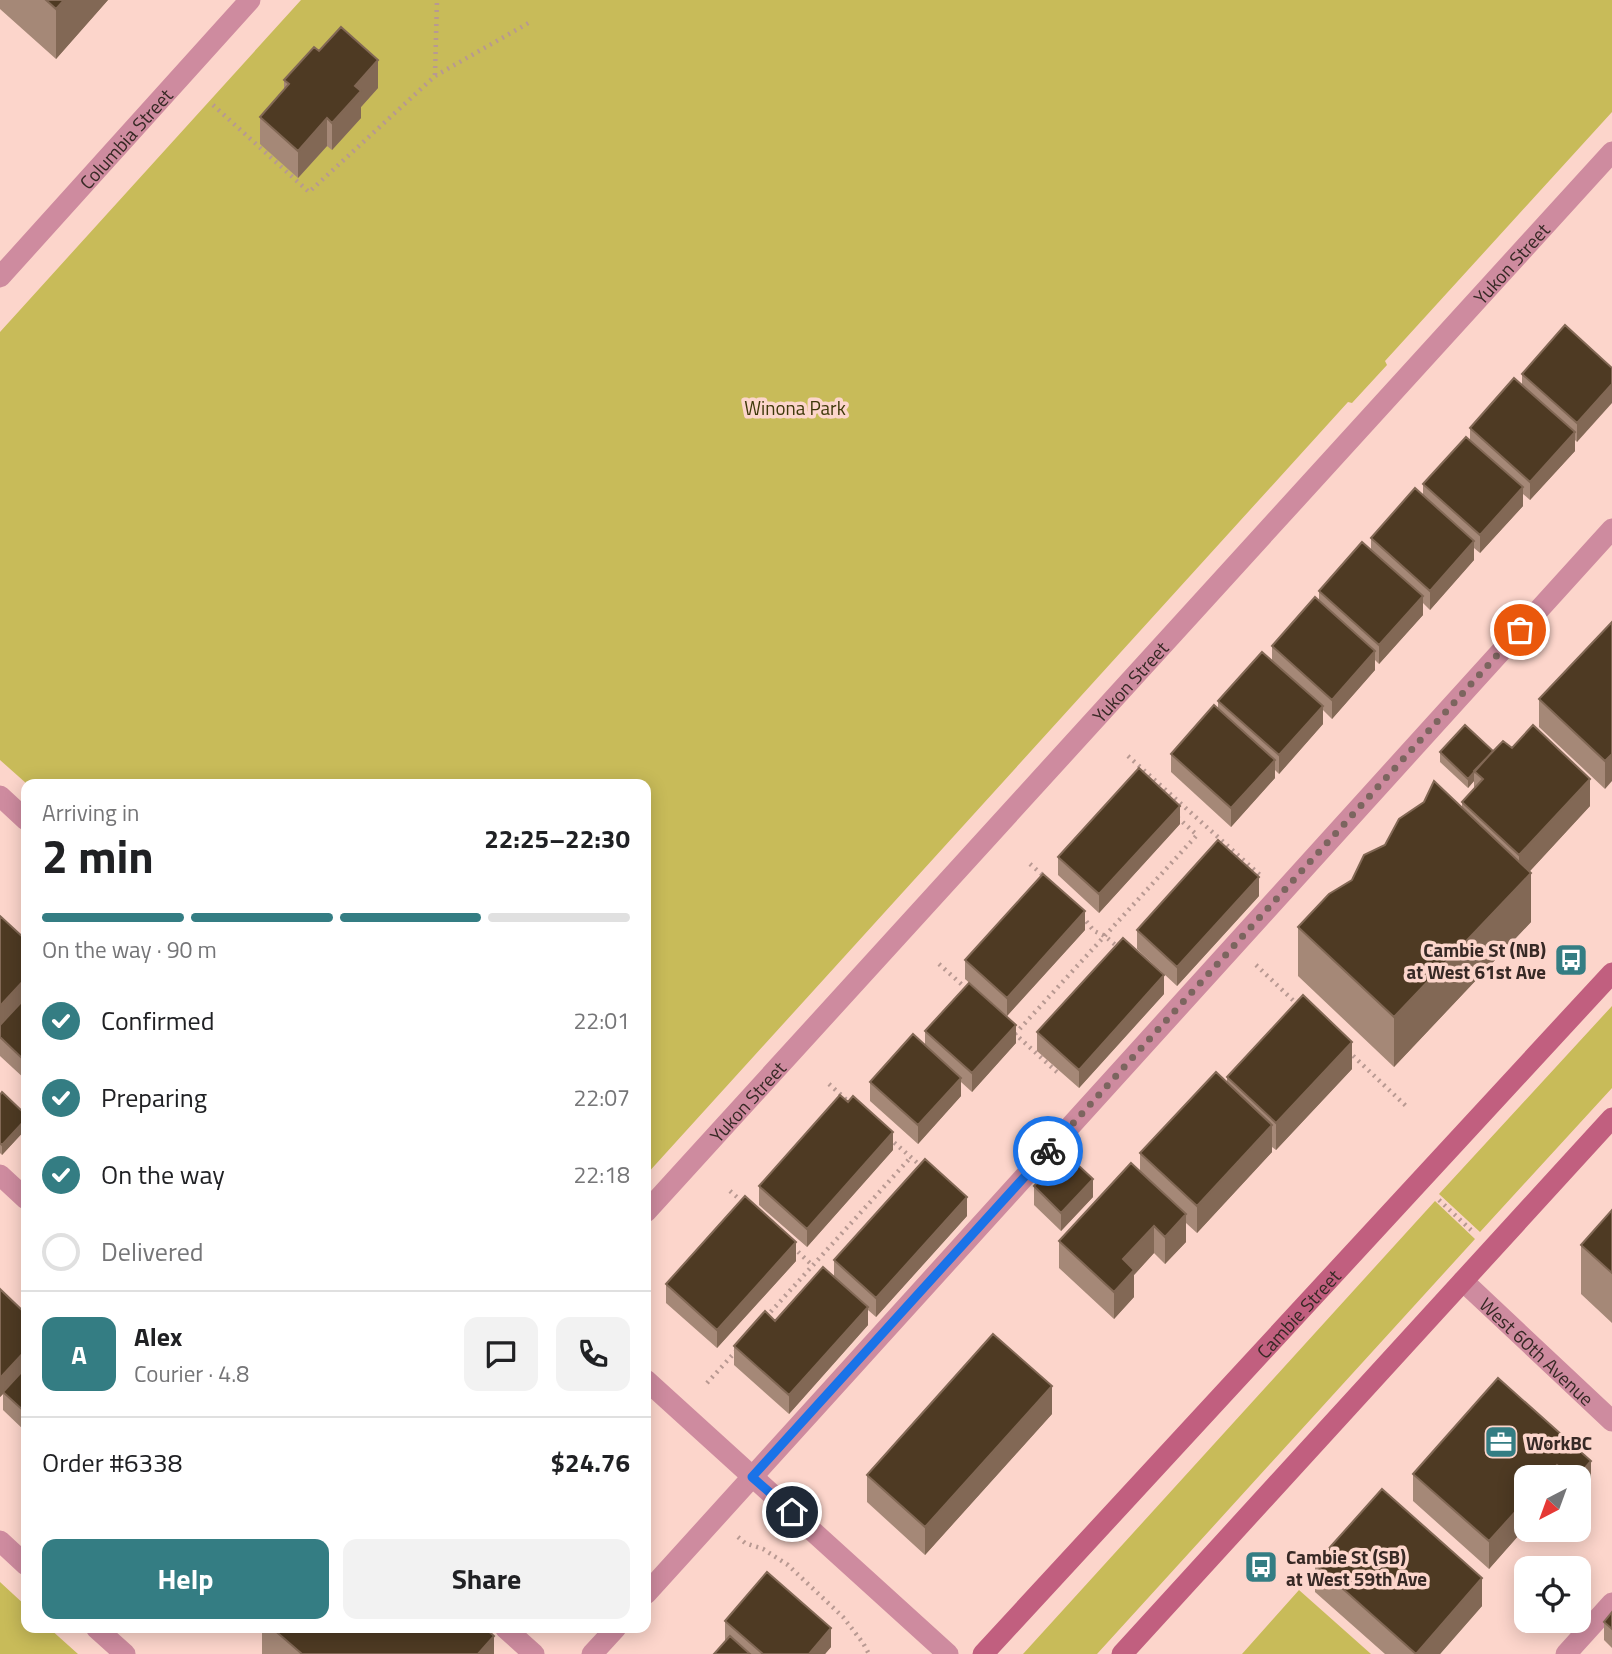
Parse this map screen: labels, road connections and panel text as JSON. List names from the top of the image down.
{
  "streets": {
    "main road": ["Cambie Street"],
    "street": ["Columbia Street", "Yukon Street", "West 60th Avenue"]
  },
  "parks": ["Winona Park"],
  "places": {
    "bus stop": ["Cambie St (NB) at West 61st Ave", "Cambie St (SB) at West 59th Ave"],
    "office": ["WorkBC"]
  },
  "north": "bottom left",
  "page": {
    "heading": ["2 min", "Arriving in", "22:25–22:30"],
    "panel": [
      "Alex",
      "Courier · 4.8",
      "Order #6338",
      "$24.76"
    ],
    "bar": "On the way · 90 m",
    "list": [
      ["Confirmed", "22:01"],
      ["Preparing", "22:07"],
      ["On the way", "22:18"],
      "Delivered"
    ],
    "round": "A",
    "buttons": ["Help", "Share"]
  }
}
